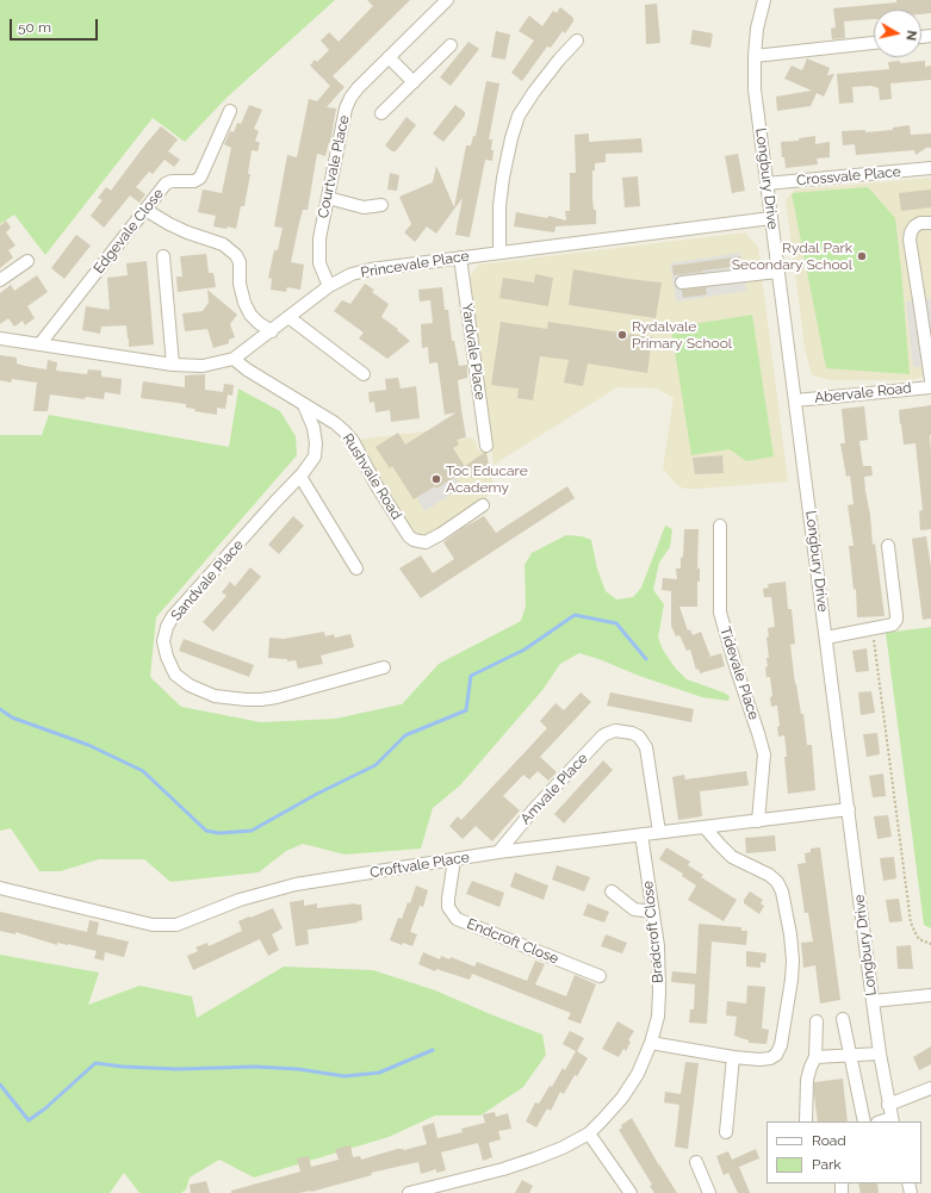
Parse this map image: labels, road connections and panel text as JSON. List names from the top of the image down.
{
  "streets": {
    "street": [
      "Courtvale Place",
      "Crossvale Place",
      "Longbury Drive",
      "Edgevale Close",
      "Princevale Place",
      "Yardvale Place",
      "Abervale Road",
      "Rushvale Road",
      "Sandvale Place",
      "Tidevale Place",
      "Amvale Place",
      "Croftvale Place",
      "Bradcroft Close",
      "Endcroft Close"
    ]
  },
  "crossings": [
    ["Courtvale Place", "Princevale Place"],
    ["Crossvale Place", "Longbury Drive"],
    ["Longbury Drive", "Princevale Place"],
    ["Longbury Drive", "Abervale Road"],
    ["Longbury Drive", "Croftvale Place"],
    ["Edgevale Close", "Princevale Place"],
    ["Princevale Place", "Yardvale Place"],
    ["Princevale Place", "Rushvale Road"],
    ["Rushvale Road", "Sandvale Place"],
    ["Tidevale Place", "Croftvale Place"],
    ["Amvale Place", "Croftvale Place"],
    ["Croftvale Place", "Bradcroft Close"],
    ["Croftvale Place", "Endcroft Close"]
  ],
  "places": ["Rydal Park Secondary School", "Rydalvale Primary School", "Toc Educare Academy"],
  "legend": ["Road", "Park"],
  "scale_bar": "50 m",
  "north": "right"
}
